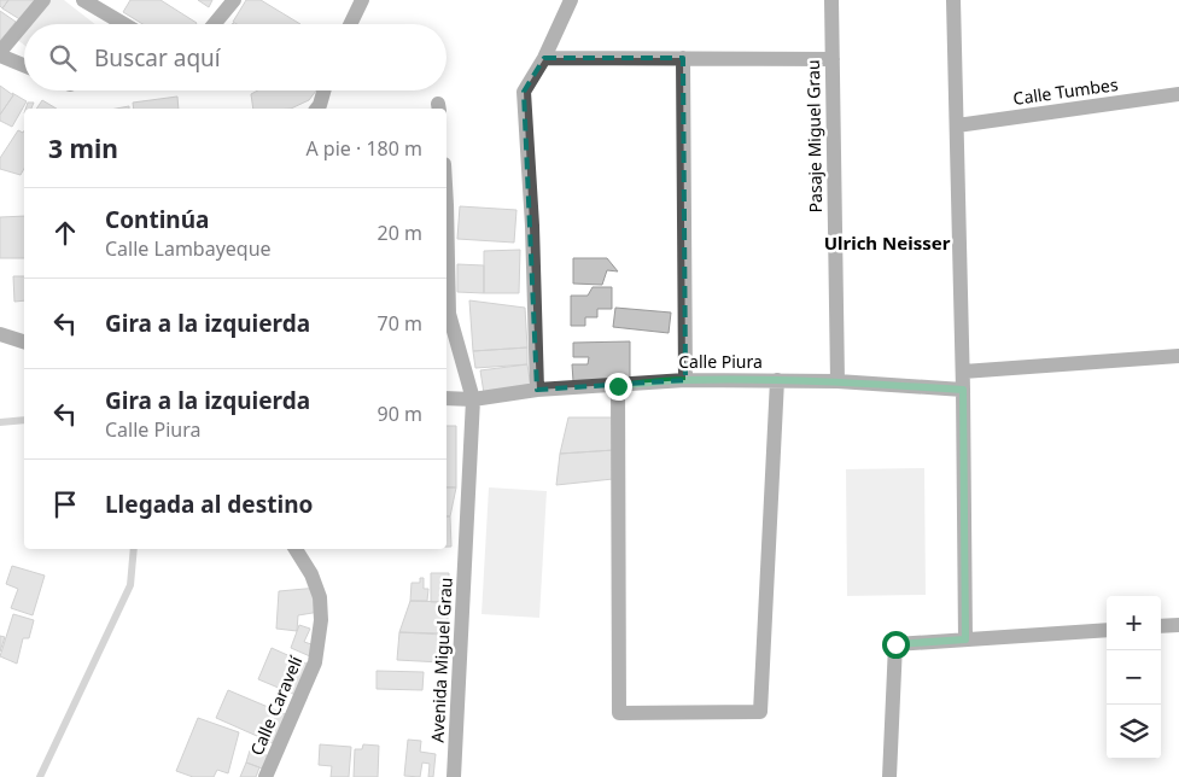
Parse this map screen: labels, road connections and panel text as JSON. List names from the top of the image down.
{
  "streets": {
    "street": [
      "Calle Tumbes",
      "Pasaje Miguel Grau",
      "Calle Piura",
      "Avenida Miguel Grau",
      "Calle Caravelí"
    ]
  },
  "crossings": [
    ["Pasaje Miguel Grau", "Calle Piura"],
    ["Calle Piura", "Avenida Miguel Grau"]
  ],
  "districts": ["Ulrich Neisser"],
  "page": {
    "search": "Buscar aquí",
    "heading": ["3 min", "A pie · 180 m"],
    "list": [
      ["Continúa", "Calle Lambayeque", "20 m"],
      ["Gira a la izquierda", "70 m"],
      ["Gira a la izquierda", "Calle Piura", "90 m"],
      "Llegada al destino"
    ],
    "map_buttons": ["+", "−"]
  }
}
